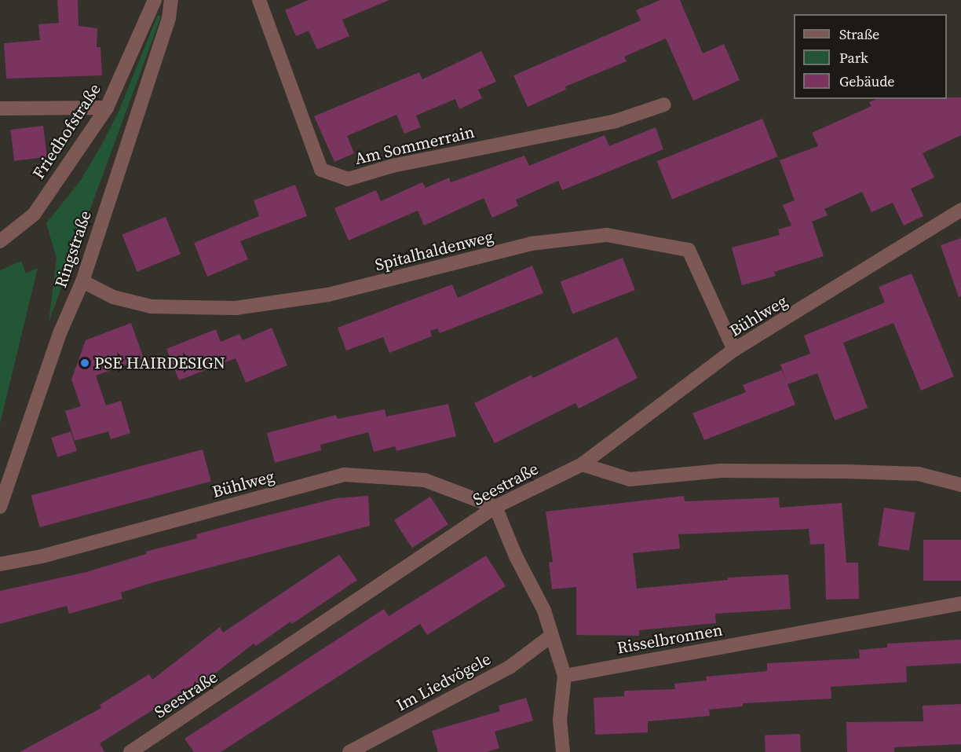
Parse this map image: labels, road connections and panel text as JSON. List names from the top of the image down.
{
  "streets": {
    "street": [
      "Friedhofstraße",
      "Am Sommerrain",
      "Ringstraße",
      "Spitalhaldenweg",
      "Bühlweg",
      "Seestraße",
      "Risselbronnen",
      "Im Liedvögele"
    ]
  },
  "crossings": [
    ["Ringstraße", "Spitalhaldenweg"],
    ["Spitalhaldenweg", "Bühlweg"],
    ["Bühlweg", "Seestraße"]
  ],
  "places": ["PSE HAIRDESIGN"],
  "legend": ["Straße", "Park", "Gebäude"]
}
